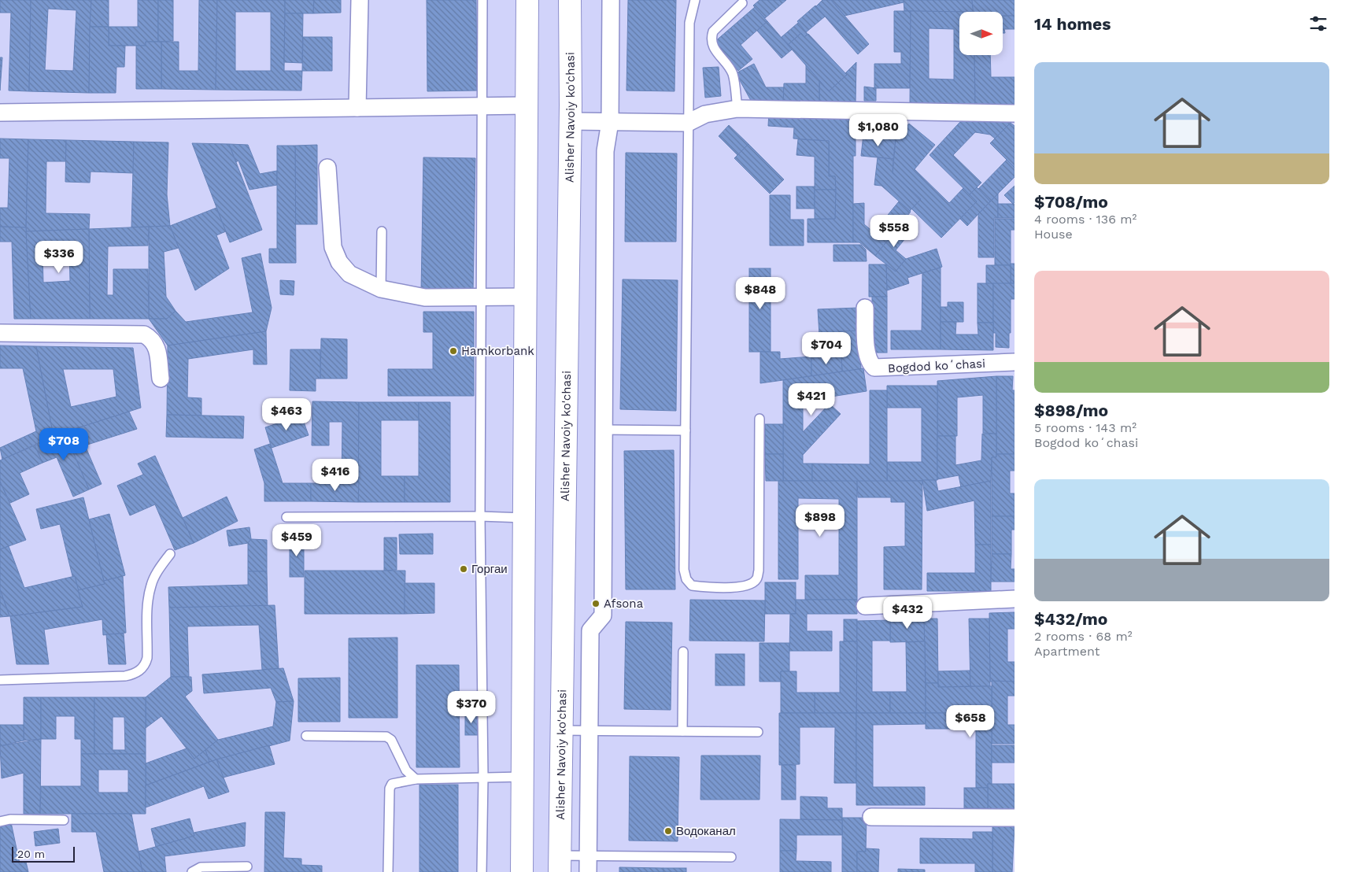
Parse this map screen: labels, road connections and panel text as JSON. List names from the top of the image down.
{
  "streets": {
    "main road": ["Alisher Navoiy ko'chasi"],
    "street": ["Bogdod koʻchasi"]
  },
  "places": [
    "Hamkorbank",
    "Горгаи",
    "Afsona",
    "Водоканал"
  ],
  "scale_bar": "20 m",
  "north": "right",
  "page": {
    "heading": "14 homes",
    "list": [
      {
        "name": "$708/mo",
        "note": "4 rooms · 136 m² · House"
      },
      {
        "name": "$898/mo",
        "note": "5 rooms · 143 m² · Bogdod koʻchasi"
      },
      {
        "name": "$432/mo",
        "note": "2 rooms · 68 m² · Apartment"
      }
    ],
    "price": [
      "$1,080",
      "$558",
      "$336",
      "$848",
      "$704",
      "$421",
      "$463",
      "$708",
      "$416",
      "$898",
      "$459",
      "$432",
      "$370",
      "$658"
    ],
    "scale": "20 m"
  }
}
